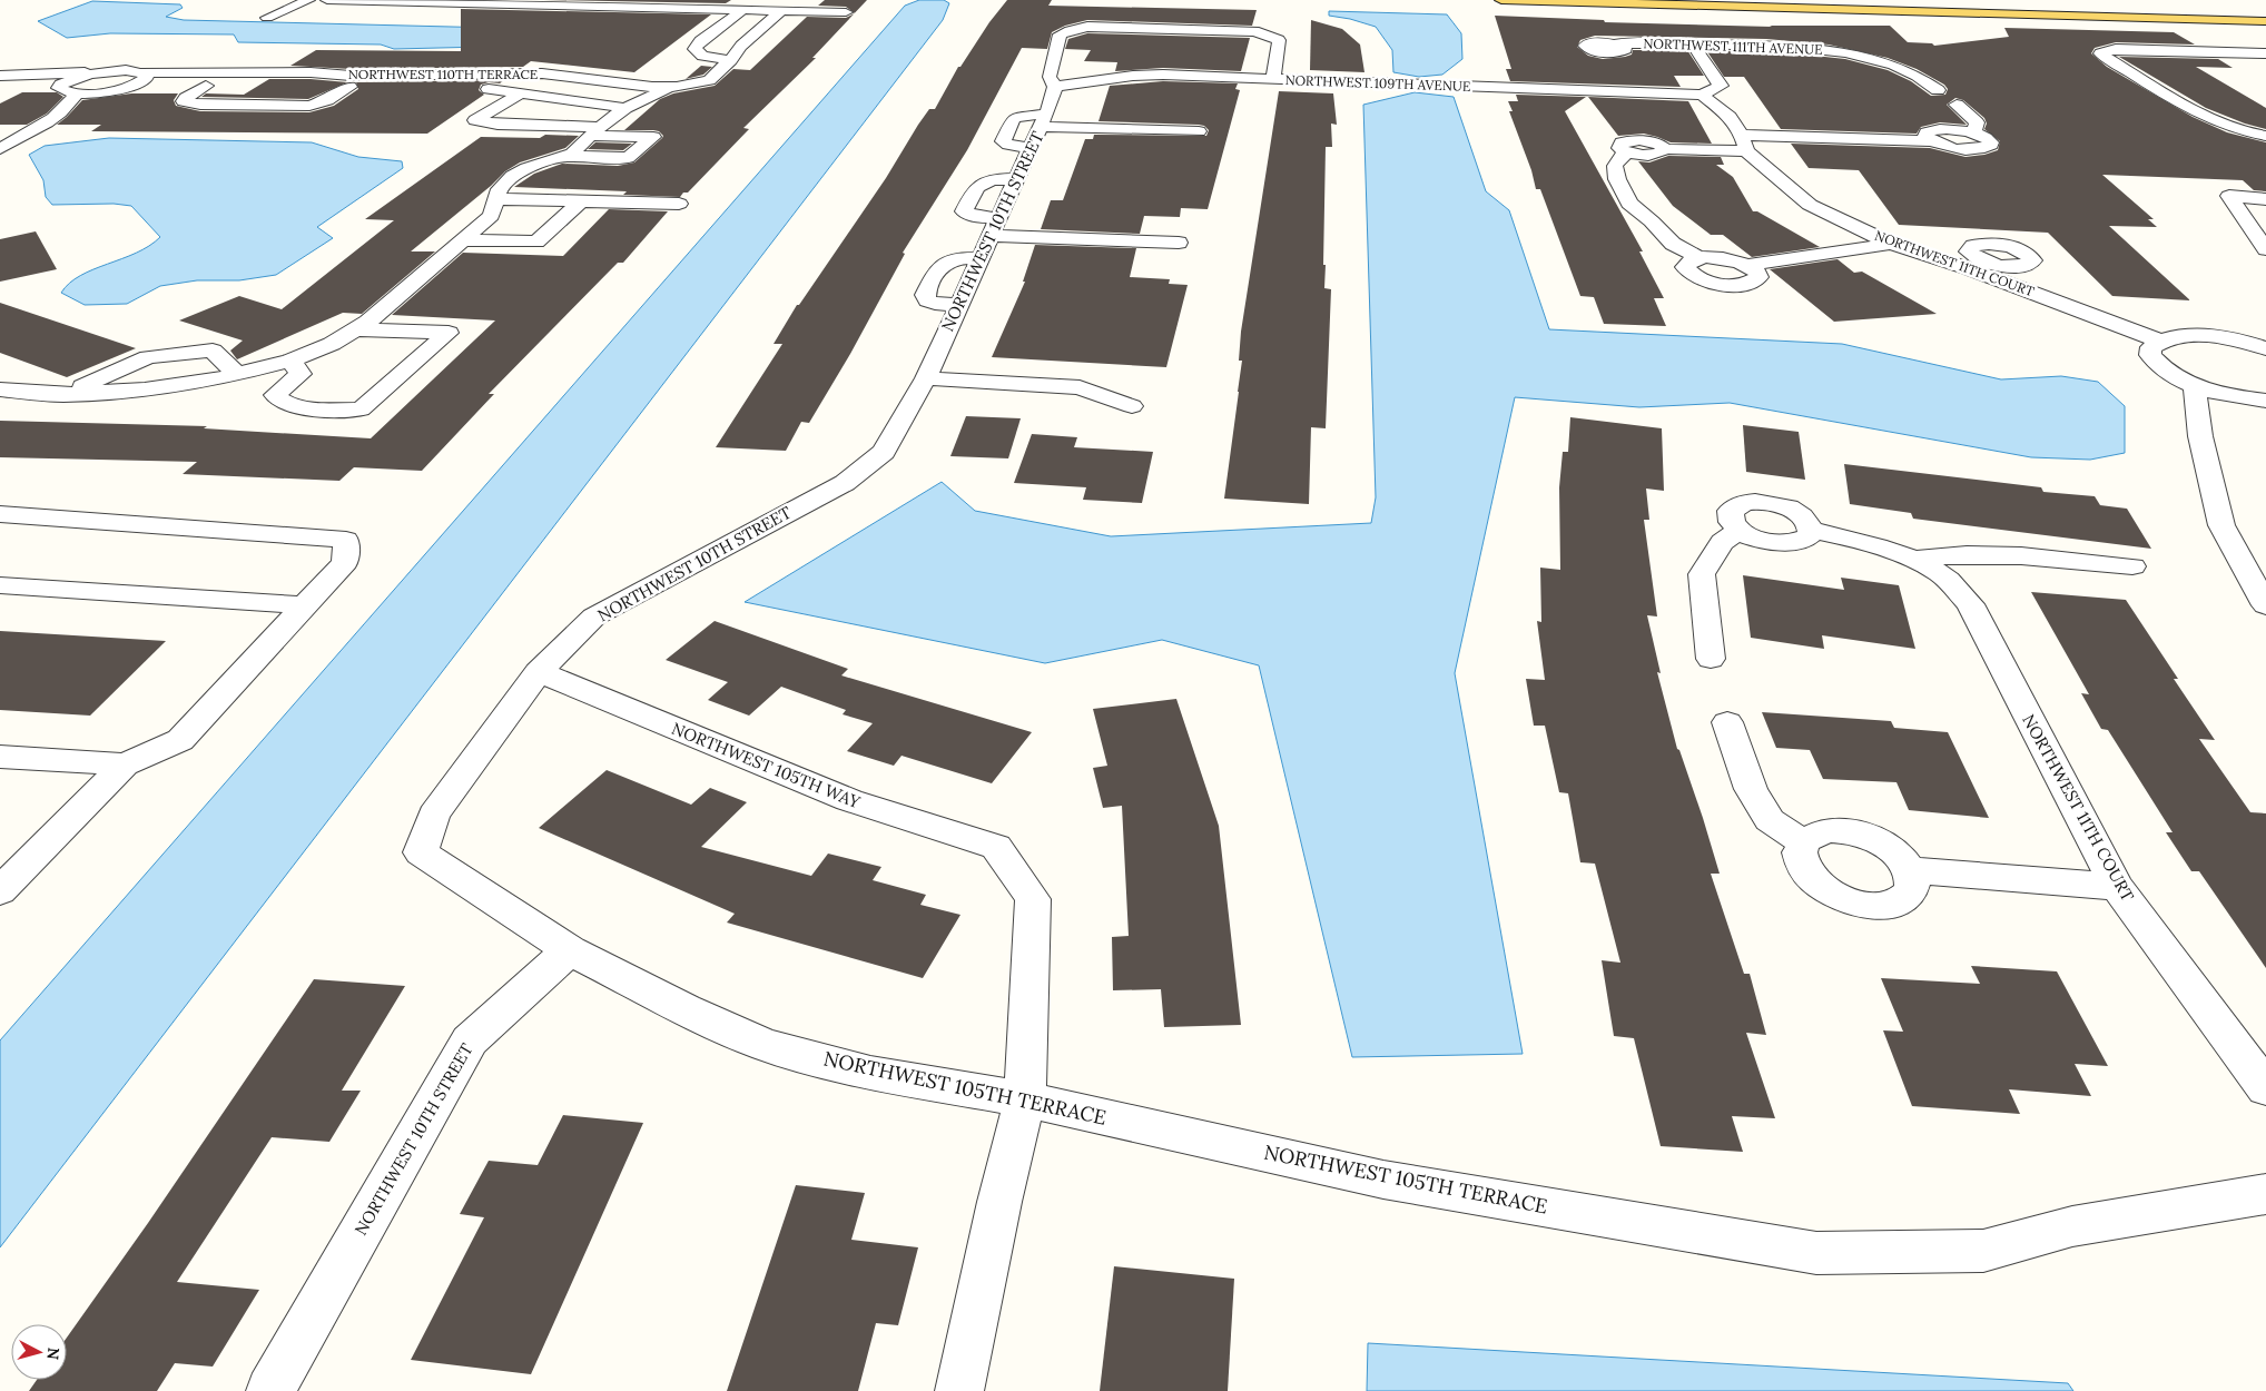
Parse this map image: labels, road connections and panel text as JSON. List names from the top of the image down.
{
  "streets": {
    "street": [
      "NORTHWEST 111TH AVENUE",
      "NORTHWEST 110TH TERRACE",
      "NORTHWEST 109TH AVENUE",
      "NORTHWEST 10TH STREET",
      "NORTHWEST 11TH COURT",
      "NORTHWEST 105TH WAY",
      "NORTHWEST 105TH TERRACE"
    ]
  },
  "crossings": [
    ["NORTHWEST 109TH AVENUE", "NORTHWEST 10TH STREET"],
    ["NORTHWEST 109TH AVENUE", "NORTHWEST 11TH COURT"],
    ["NORTHWEST 10TH STREET", "NORTHWEST 105TH WAY"],
    ["NORTHWEST 10TH STREET", "NORTHWEST 105TH TERRACE"],
    ["NORTHWEST 105TH WAY", "NORTHWEST 105TH TERRACE"]
  ],
  "north": "right"
}
